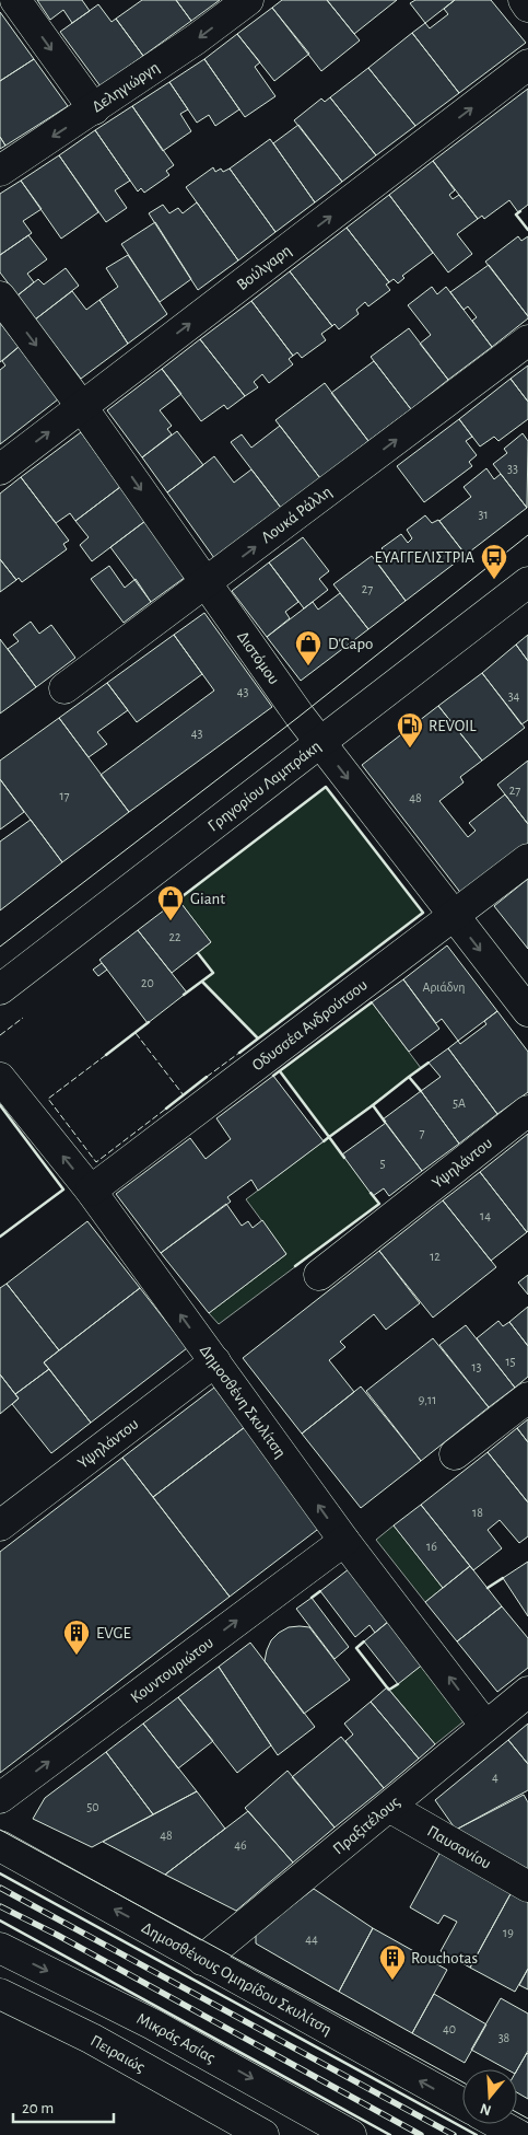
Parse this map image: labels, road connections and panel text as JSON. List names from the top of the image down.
{
  "streets": {
    "street": [
      "Δεληγιώργη",
      "Βούλγαρη",
      "Λουκά Ράλλη",
      "Διστόμου",
      "Γρηγορίου Λαμπράκη",
      "Οδυσσέα Ανδρούτσου",
      "Υψηλάντου",
      "Δημοσθένη Σκυλίτση",
      "Κουντουριώτου",
      "Πραξιτέλους",
      "Παυσανίου",
      "Δημοσθένους Ομηρίδου Σκυλίτση",
      "Μικράς Ασίας",
      "Πειραιώς"
    ]
  },
  "crossings": [
    ["Βούλγαρη", "Διστόμου"],
    ["Λουκά Ράλλη", "Διστόμου"],
    ["Διστόμου", "Γρηγορίου Λαμπράκη"],
    ["Διστόμου", "Οδυσσέα Ανδρούτσου"],
    ["Οδυσσέα Ανδρούτσου", "Δημοσθένη Σκυλίτση"],
    ["Υψηλάντου", "Δημοσθένη Σκυλίτση"],
    ["Δημοσθένη Σκυλίτση", "Κουντουριώτου"],
    ["Δημοσθένη Σκυλίτση", "Πραξιτέλους"],
    ["Πραξιτέλους", "Παυσανίου"],
    ["Πραξιτέλους", "Δημοσθένους Ομηρίδου Σκυλίτση"]
  ],
  "one_way": [
    "Δεληγιώργη",
    "Βούλγαρη",
    "Λουκά Ράλλη",
    "Διστόμου",
    "Δημοσθένη Σκυλίτση",
    "Κουντουριώτου",
    "Δημοσθένους Ομηρίδου Σκυλίτση",
    "Μικράς Ασίας"
  ],
  "places": {
    "bus stop": ["ΕΥΑΓΓΕΛΙΣΤΡΙΑ"],
    "shop": ["D'Capo", "Giant"],
    "fuel station": ["REVOIL"],
    "building": ["EVGE", "Rouchotas"]
  },
  "house_numbers": [
    "33",
    "31",
    "27",
    "43",
    "34",
    "43",
    "27",
    "17",
    "48",
    "22",
    "20",
    "Αριάδνη",
    "5A",
    "7",
    "5",
    "14",
    "12",
    "15",
    "13",
    "9,11",
    "18",
    "16",
    "4",
    "50",
    "48",
    "46",
    "19",
    "44",
    "40",
    "38"
  ],
  "scale_bar": "20 m",
  "north": "bottom"
}
